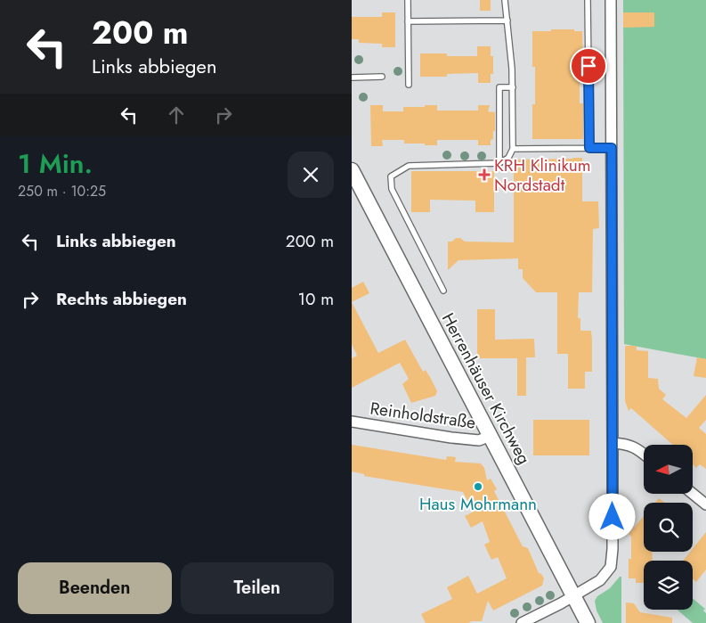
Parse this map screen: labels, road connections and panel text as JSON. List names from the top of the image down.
{
  "streets": {
    "street": ["Herrenhäuser Kirchweg", "Reinholdstraße"]
  },
  "crossings": [
    ["Herrenhäuser Kirchweg", "Reinholdstraße"]
  ],
  "places": {
    "health": ["KRH Klinikum Nordstadt"],
    "other": ["Haus Mohrmann"]
  },
  "north": "left",
  "page": {
    "turn": ["200 m", "Links abbiegen"],
    "heading": ["1 Min.", "250 m · 10:25"],
    "list": [
      {
        "name": "Links abbiegen",
        "value": "200 m"
      },
      {
        "name": "Rechts abbiegen",
        "value": "10 m"
      }
    ],
    "buttons": ["Beenden", "Teilen"]
  }
}
